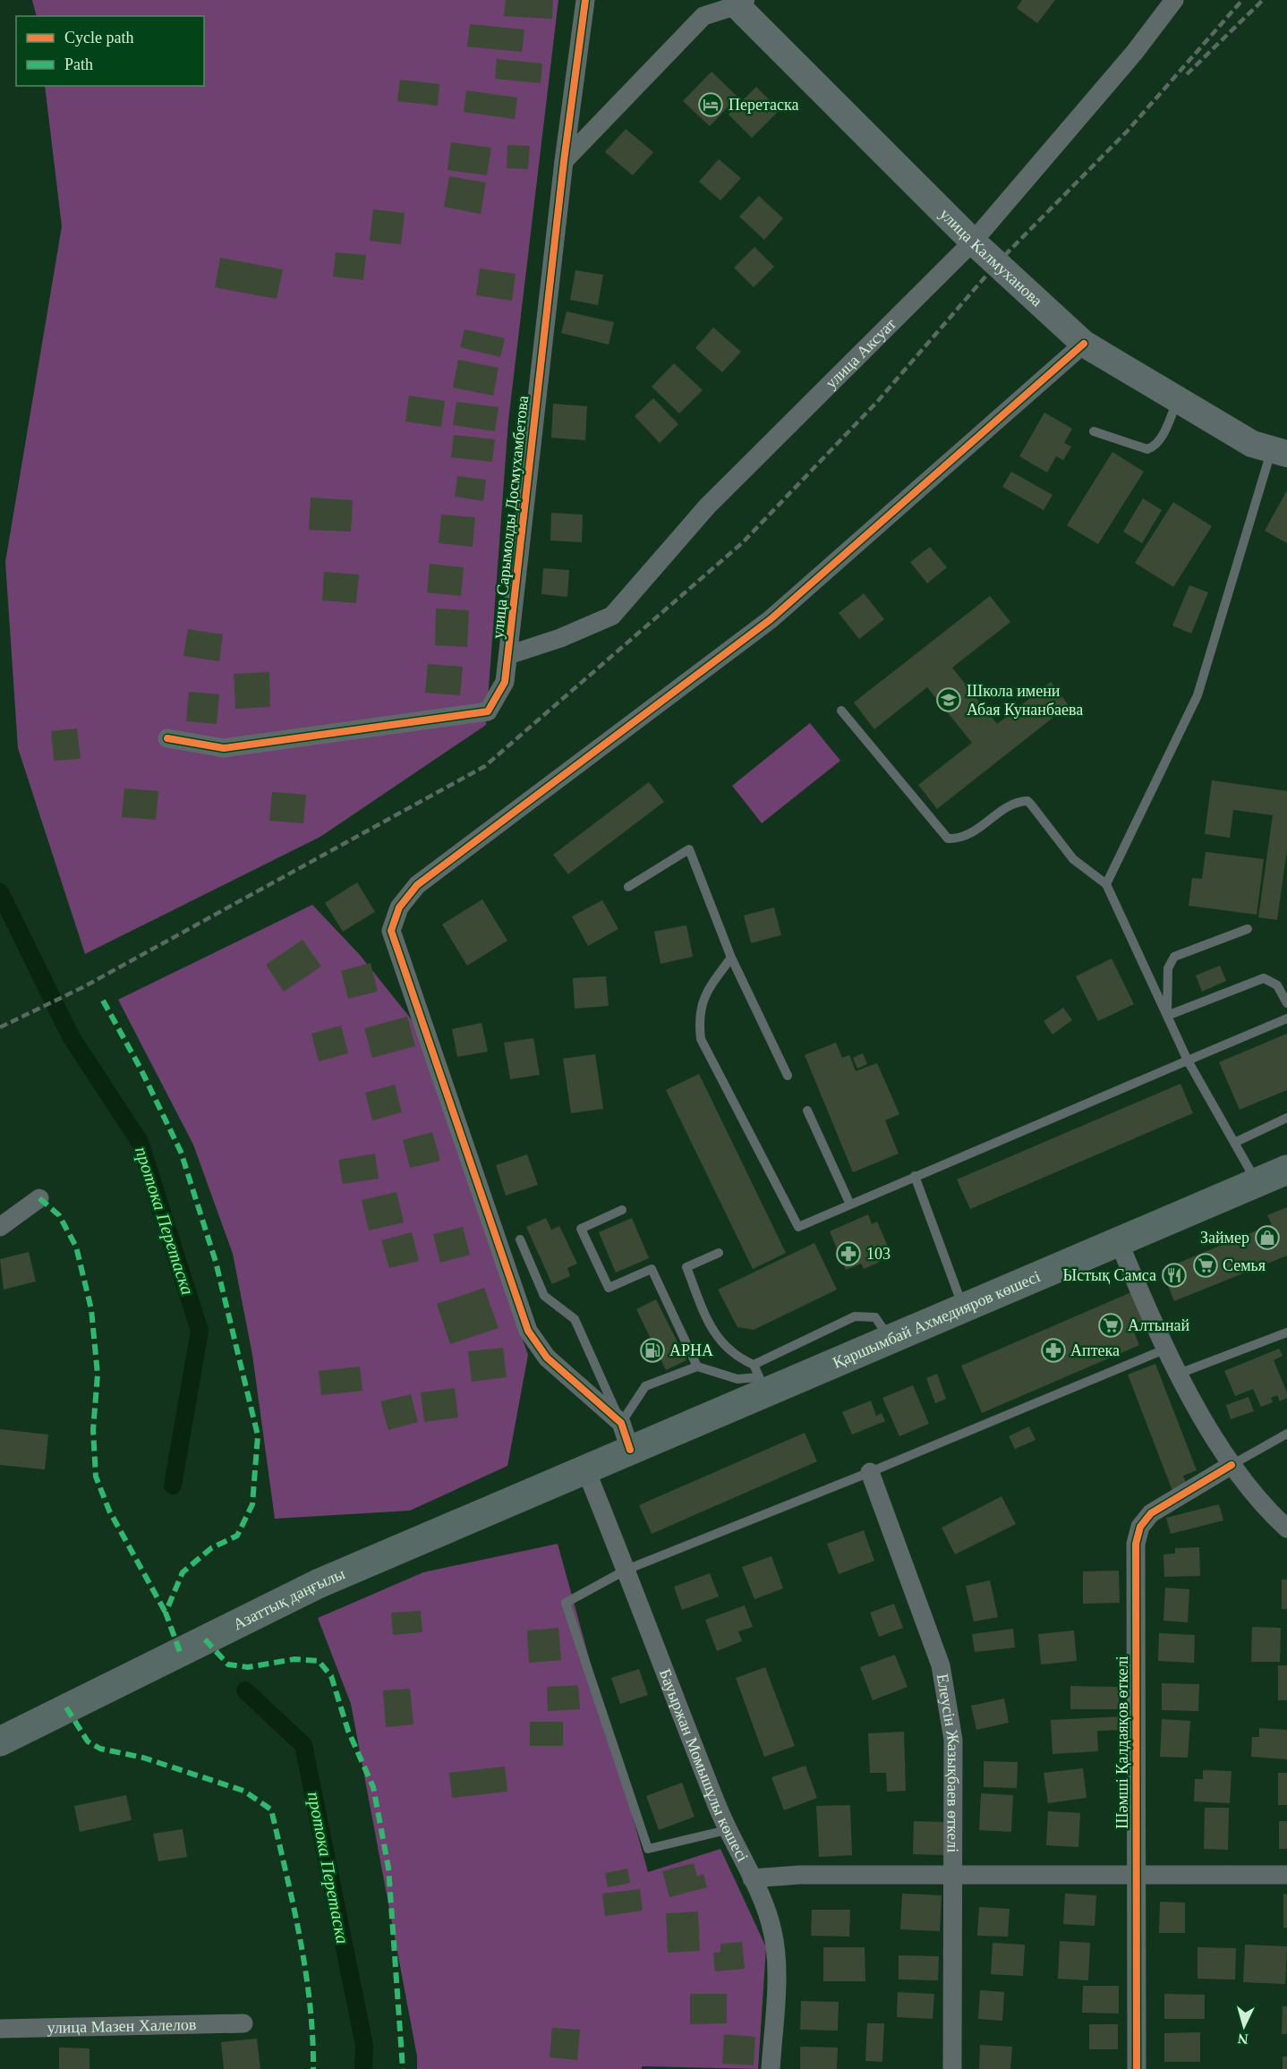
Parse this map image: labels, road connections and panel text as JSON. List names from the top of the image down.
{
  "streets": {
    "main road": ["Қаршымбай Ахмедияров көшесі", "Азаттық даңғылы"],
    "street": [
      "улица Калмуханова",
      "улица Аксуат",
      "улица Сарымолды Досмухамбетова",
      "Шәмші Қалдаяқов өткелі",
      "Елеусін Жазықбаев өткелі",
      "Бауыржан Момышұлы көшесі",
      "улица Мазен Халелов"
    ]
  },
  "crossings": [
    ["улица Калмуханова", "улица Аксуат"],
    ["улица Аксуат", "улица Сарымолды Досмухамбетова"],
    ["Қаршымбай Ахмедияров көшесі", "Азаттық даңғылы"],
    ["Қаршымбай Ахмедияров көшесі", "Бауыржан Момышұлы көшесі"],
    ["Азаттық даңғылы", "Бауыржан Момышұлы көшесі"]
  ],
  "water": ["протока Перетаска"],
  "places": {
    "hotel": ["Перетаска"],
    "school or university": ["Школа имени Абая Кунанбаева"],
    "shop": ["Займер"],
    "pharmacy": ["103", "Аптека"],
    "supermarket": ["Семья", "Алтынай"],
    "restaurant": ["Ыстық Самса"],
    "fuel station": ["АРНА"]
  },
  "legend": ["Cycle path", "Path"],
  "north": "bottom"
}
